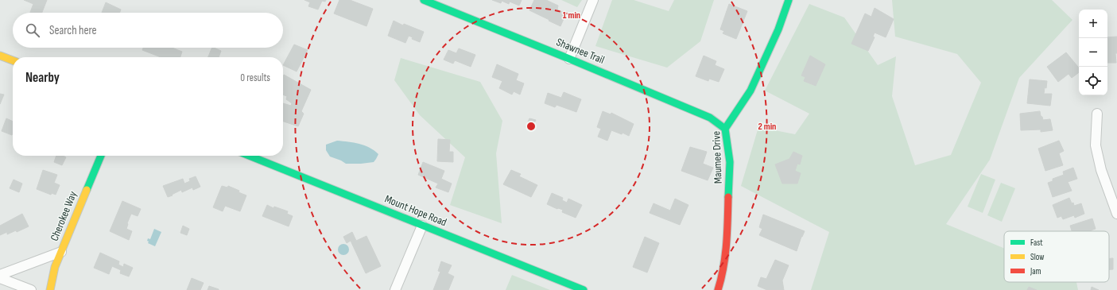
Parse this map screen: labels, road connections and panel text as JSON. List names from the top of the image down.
{
  "streets": {
    "street": [
      "Shawnee Trail",
      "Maumee Drive",
      "Mount Hope Road",
      "Cherokee Way"
    ]
  },
  "crossings": [
    ["Shawnee Trail", "Maumee Drive"]
  ],
  "legend": ["Fast", "Slow", "Jam"],
  "page": {
    "map_buttons": ["+", "−"],
    "search": "Search here",
    "heading": ["Nearby", "0 results"]
  },
  "rings": ["1 min", "2 min"]
}
